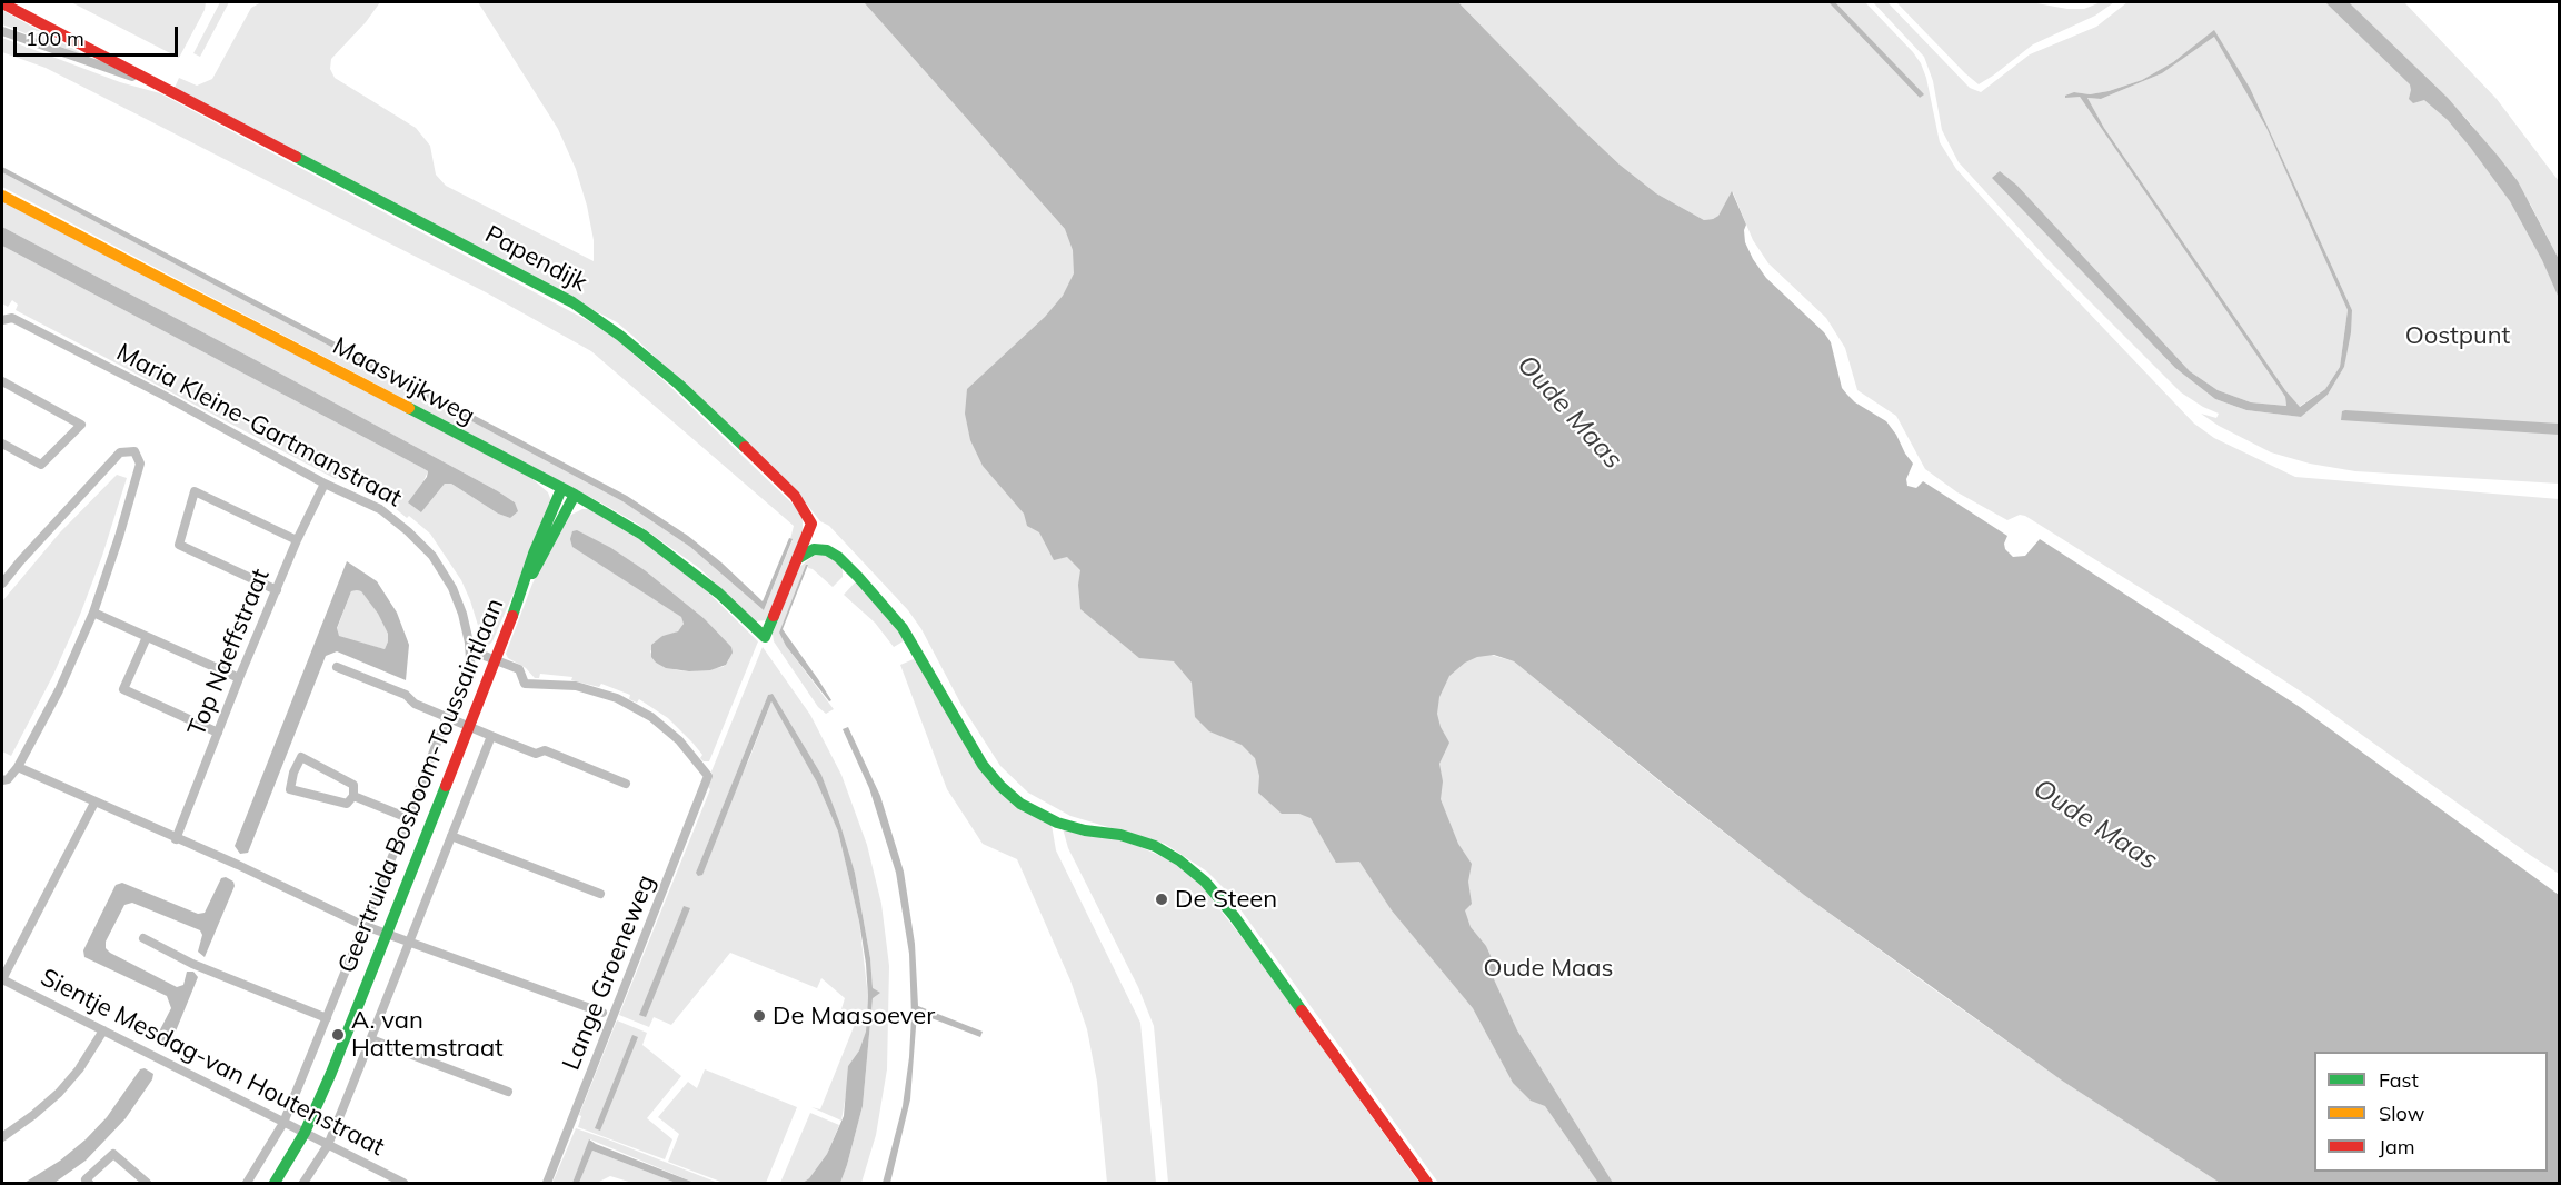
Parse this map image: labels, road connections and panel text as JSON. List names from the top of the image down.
{
  "streets": {
    "street": [
      "Papendijk",
      "Maaswijkweg",
      "Maria Kleine-Gartmanstraat",
      "Top Naeffstraat",
      "Geertruida Bosboom-Toussaintlaan",
      "Lange Groeneweg",
      "Sientje Mesdag-van Houtenstraat"
    ]
  },
  "crossings": [
    ["Papendijk", "Maaswijkweg"],
    ["Maaswijkweg", "Geertruida Bosboom-Toussaintlaan"],
    ["Maria Kleine-Gartmanstraat", "Top Naeffstraat"],
    ["Geertruida Bosboom-Toussaintlaan", "Lange Groeneweg"],
    ["Geertruida Bosboom-Toussaintlaan", "Sientje Mesdag-van Houtenstraat"]
  ],
  "water": ["Oude Maas"],
  "parks": ["Oostpunt", "Oude Maas"],
  "places": ["De Steen", "De Maasoever", "A. van Hattemstraat"],
  "legend": ["Fast", "Slow", "Jam"],
  "scale_bar": "100 m"
}
